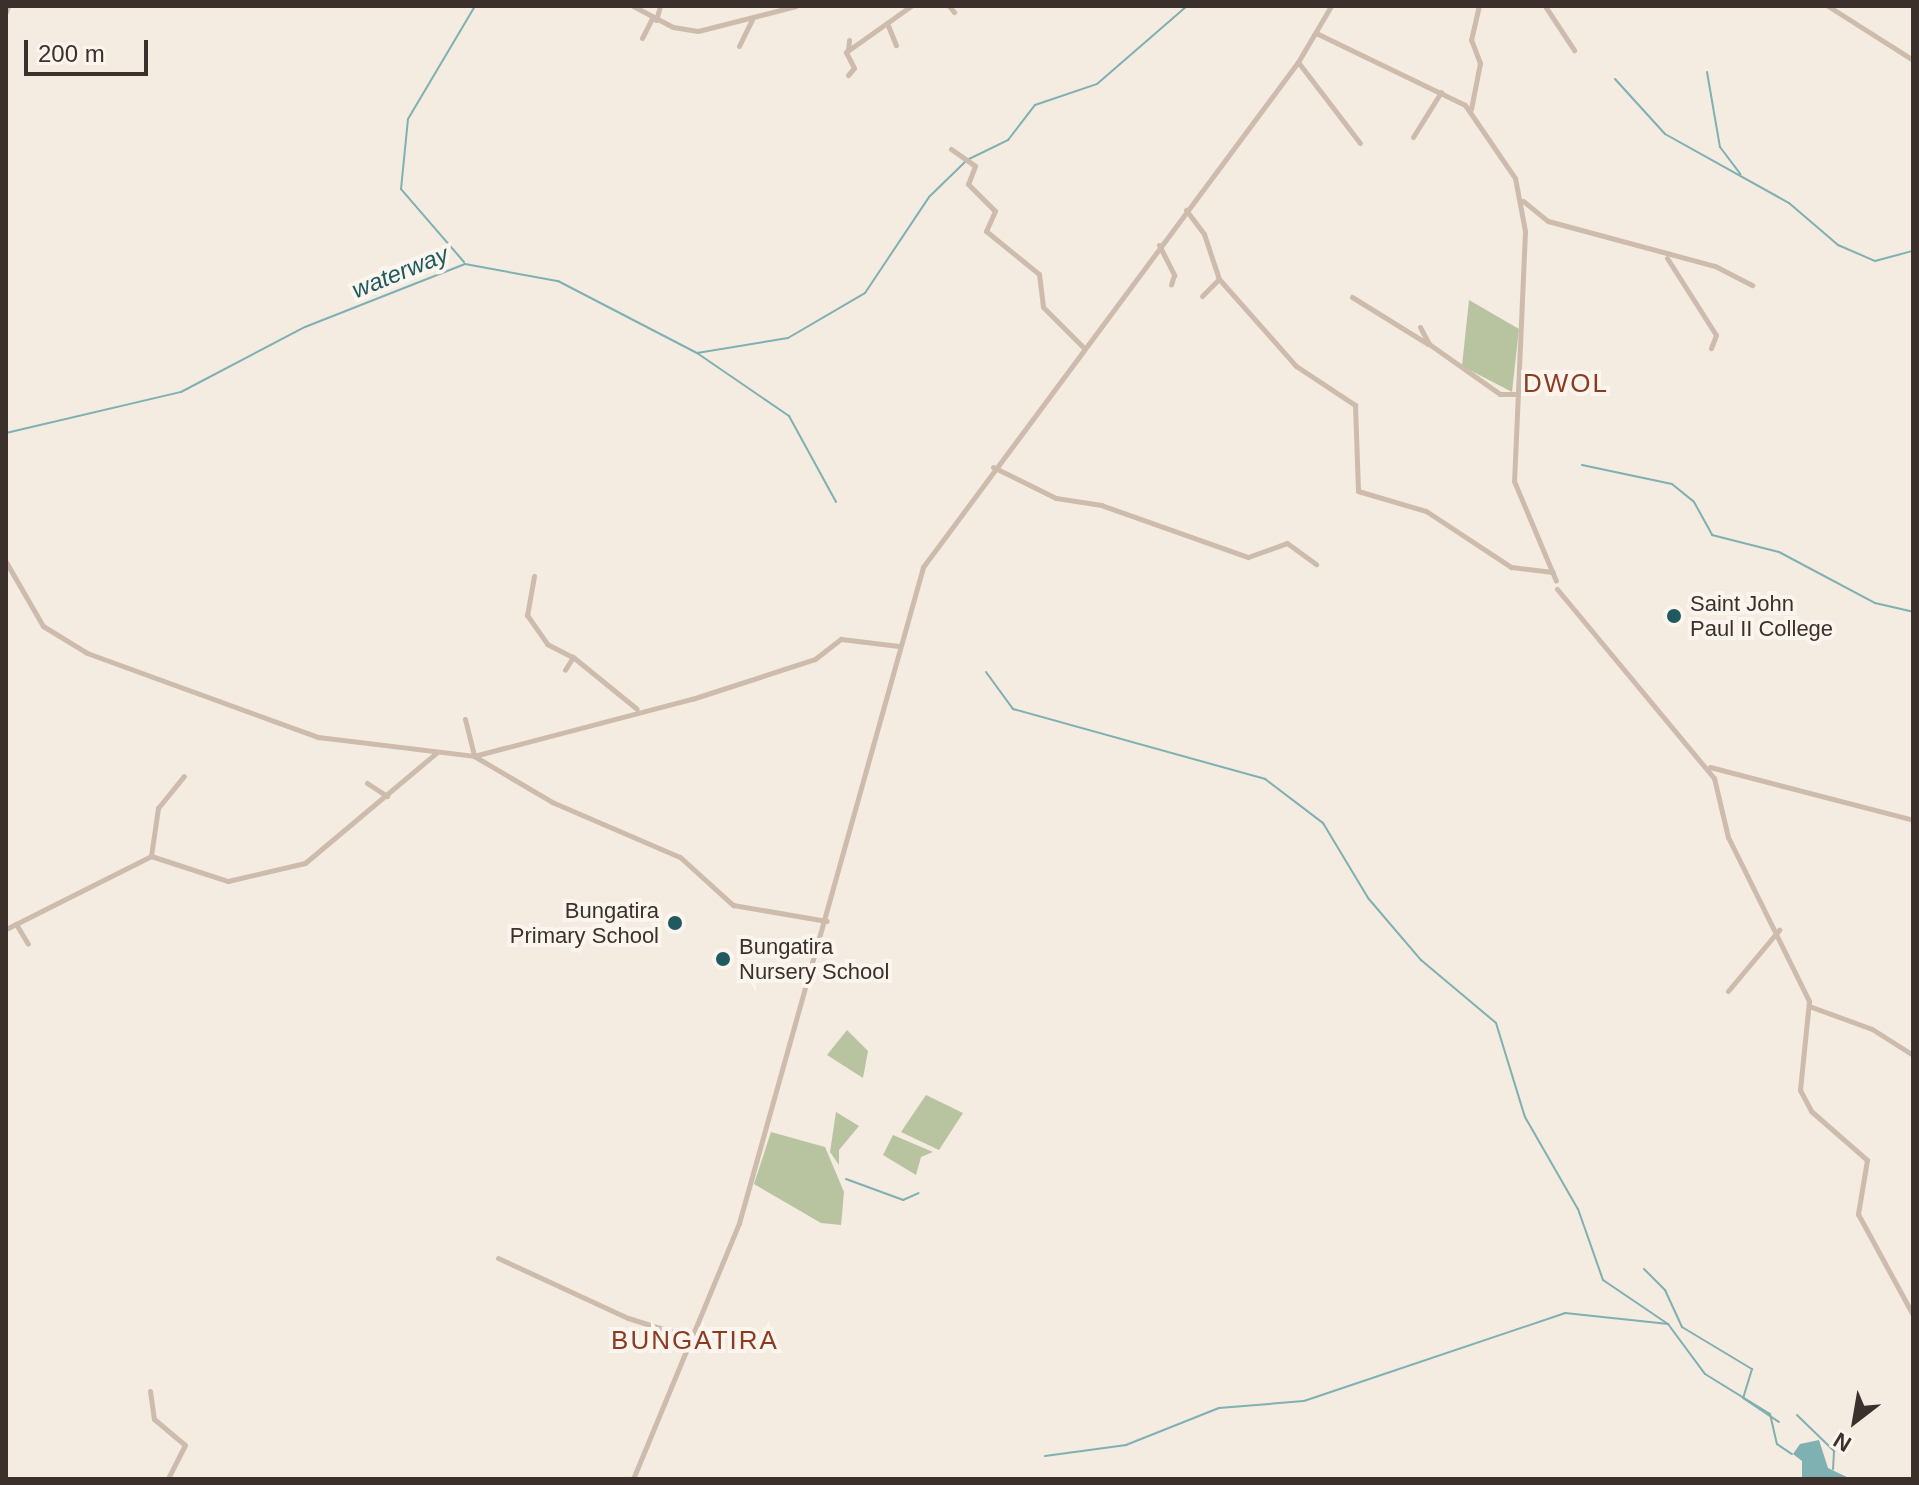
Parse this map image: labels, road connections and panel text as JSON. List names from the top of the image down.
{
  "districts": ["DWOL", "BUNGATIRA"],
  "water": ["waterway"],
  "places": ["Saint John Paul II College", "Bungatira Primary School", "Bungatira Nursery School"],
  "scale_bar": "200 m",
  "north": "bottom left"
}
